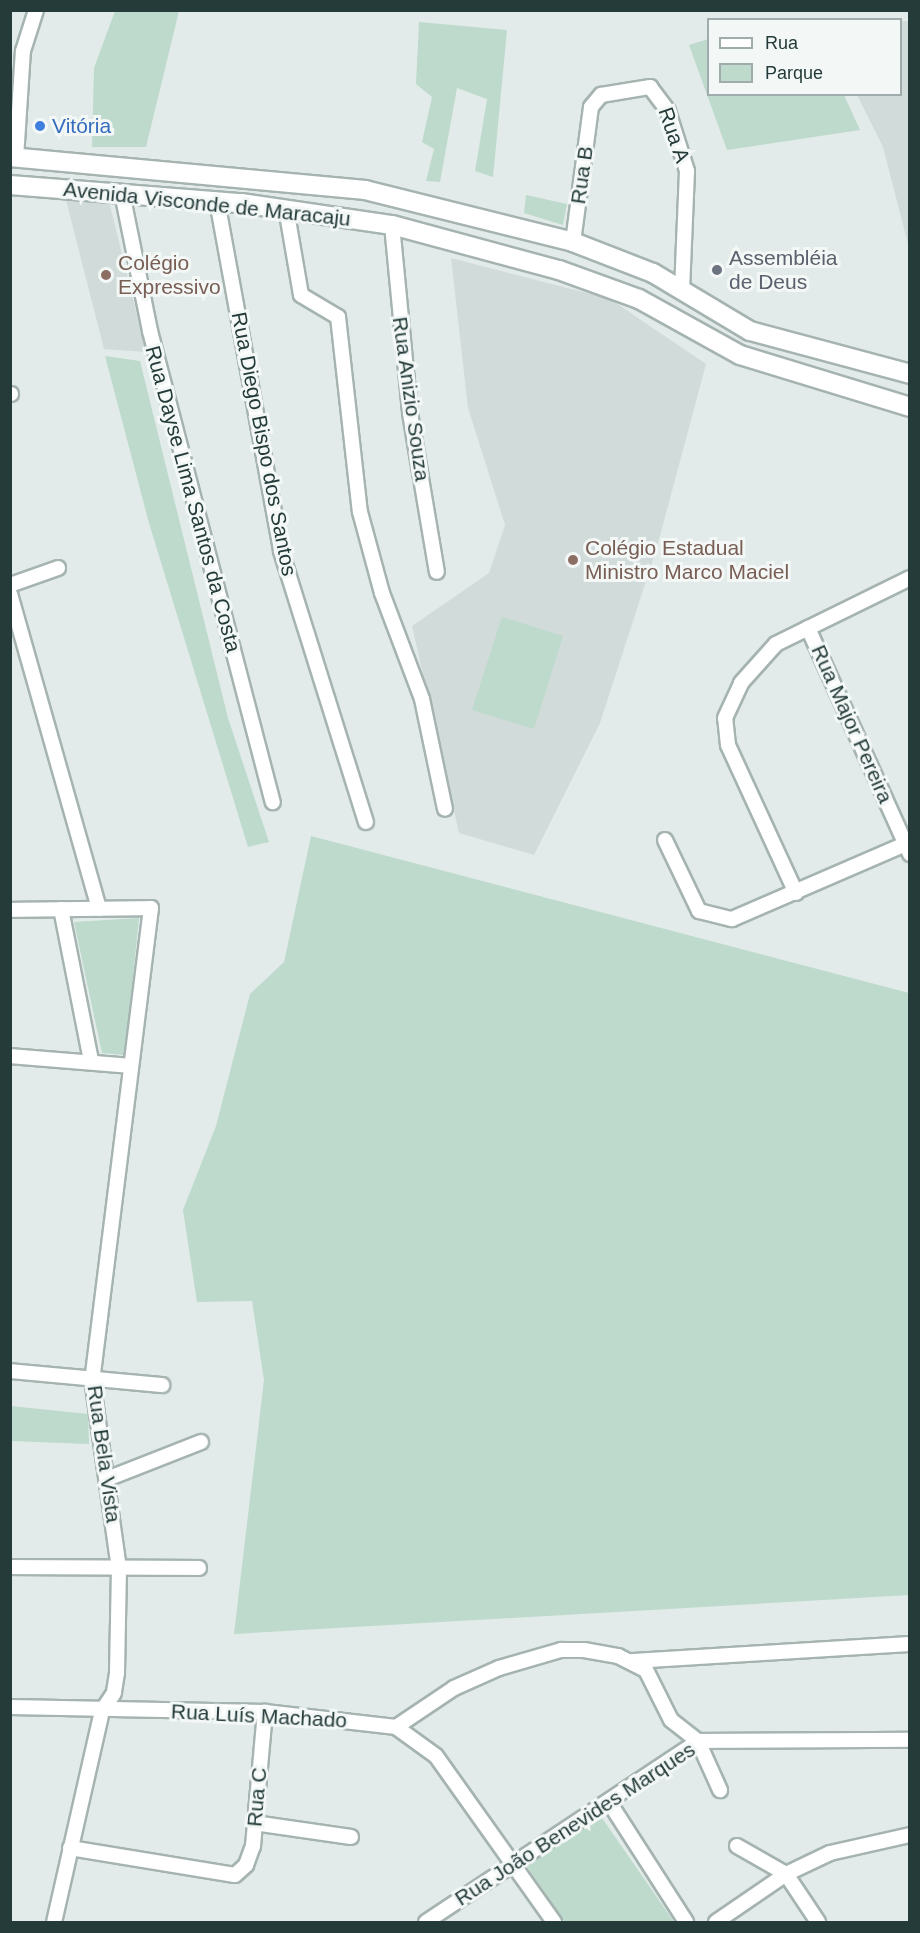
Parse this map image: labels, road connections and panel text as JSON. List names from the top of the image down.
{
  "streets": {
    "main road": ["Avenida Visconde de Maracaju"],
    "street": [
      "Rua A",
      "Rua B",
      "Rua Anizio Souza",
      "Rua Diego Bispo dos Santos",
      "Rua Dayse Lima Santos da Costa",
      "Rua Major Pereira",
      "Rua Bela Vista",
      "Rua Luís Machado",
      "Rua C",
      "Rua João Benevides Marques"
    ]
  },
  "crossings": [
    ["Rua A", "Rua B"],
    ["Rua A", "Avenida Visconde de Maracaju"],
    ["Rua B", "Avenida Visconde de Maracaju"],
    ["Avenida Visconde de Maracaju", "Rua Anizio Souza"],
    ["Avenida Visconde de Maracaju", "Rua Diego Bispo dos Santos"],
    ["Avenida Visconde de Maracaju", "Rua Dayse Lima Santos da Costa"],
    ["Rua Bela Vista", "Rua Luís Machado"],
    ["Rua Bela Vista", "Rua C"],
    ["Rua Luís Machado", "Rua C"]
  ],
  "places": [
    "Vitória",
    "Assembléia de Deus",
    "Colégio Expressivo",
    "Colégio Estadual Ministro Marco Maciel"
  ],
  "legend": ["Rua", "Parque"]
}
